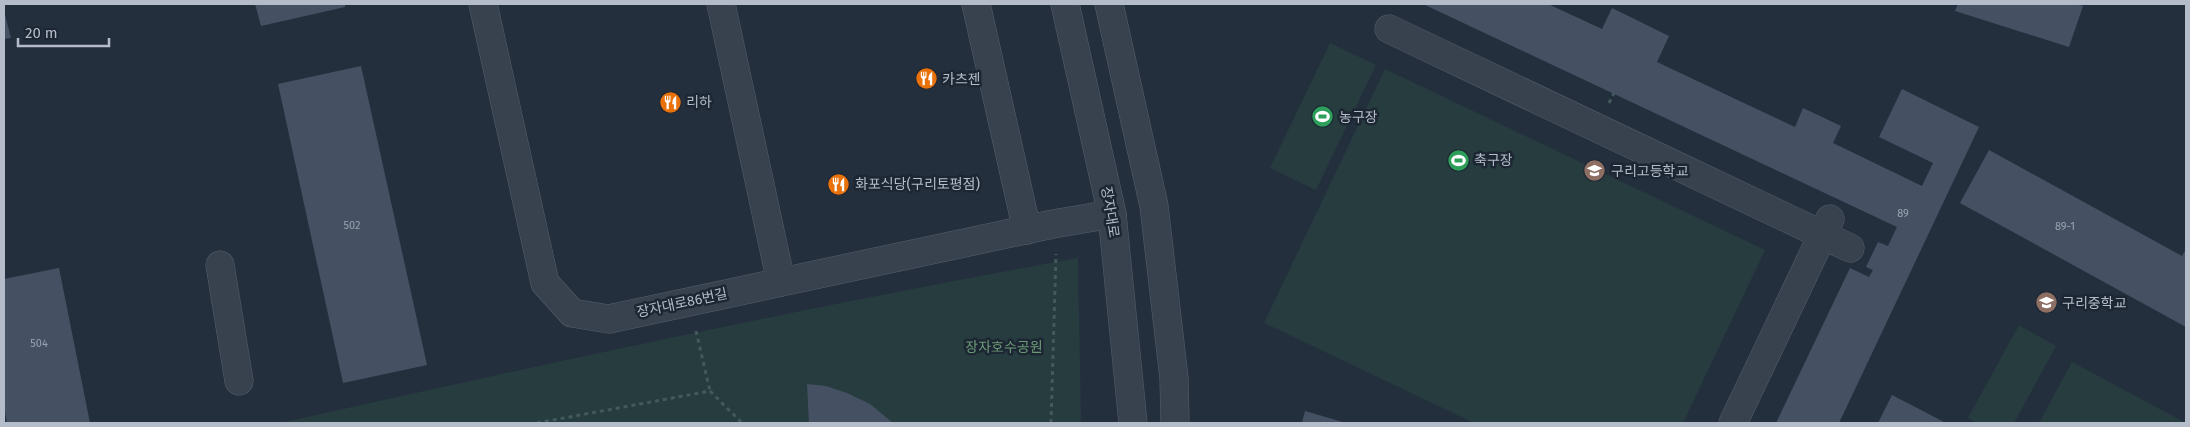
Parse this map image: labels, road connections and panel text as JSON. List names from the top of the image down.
{
  "streets": {
    "street": ["장자대로", "장자대로86번길"]
  },
  "crossings": [
    ["장자대로", "장자대로86번길"]
  ],
  "parks": ["장자호수공원"],
  "places": {
    "restaurant": ["카츠젠", "리하", "화포식당(구리토평점)"],
    "sports": ["농구장", "축구장"],
    "school or university": ["구리고등학교", "구리중학교"]
  },
  "house_numbers": [
    "89",
    "502",
    "89-1",
    "504"
  ],
  "scale_bar": "20 m"
}
